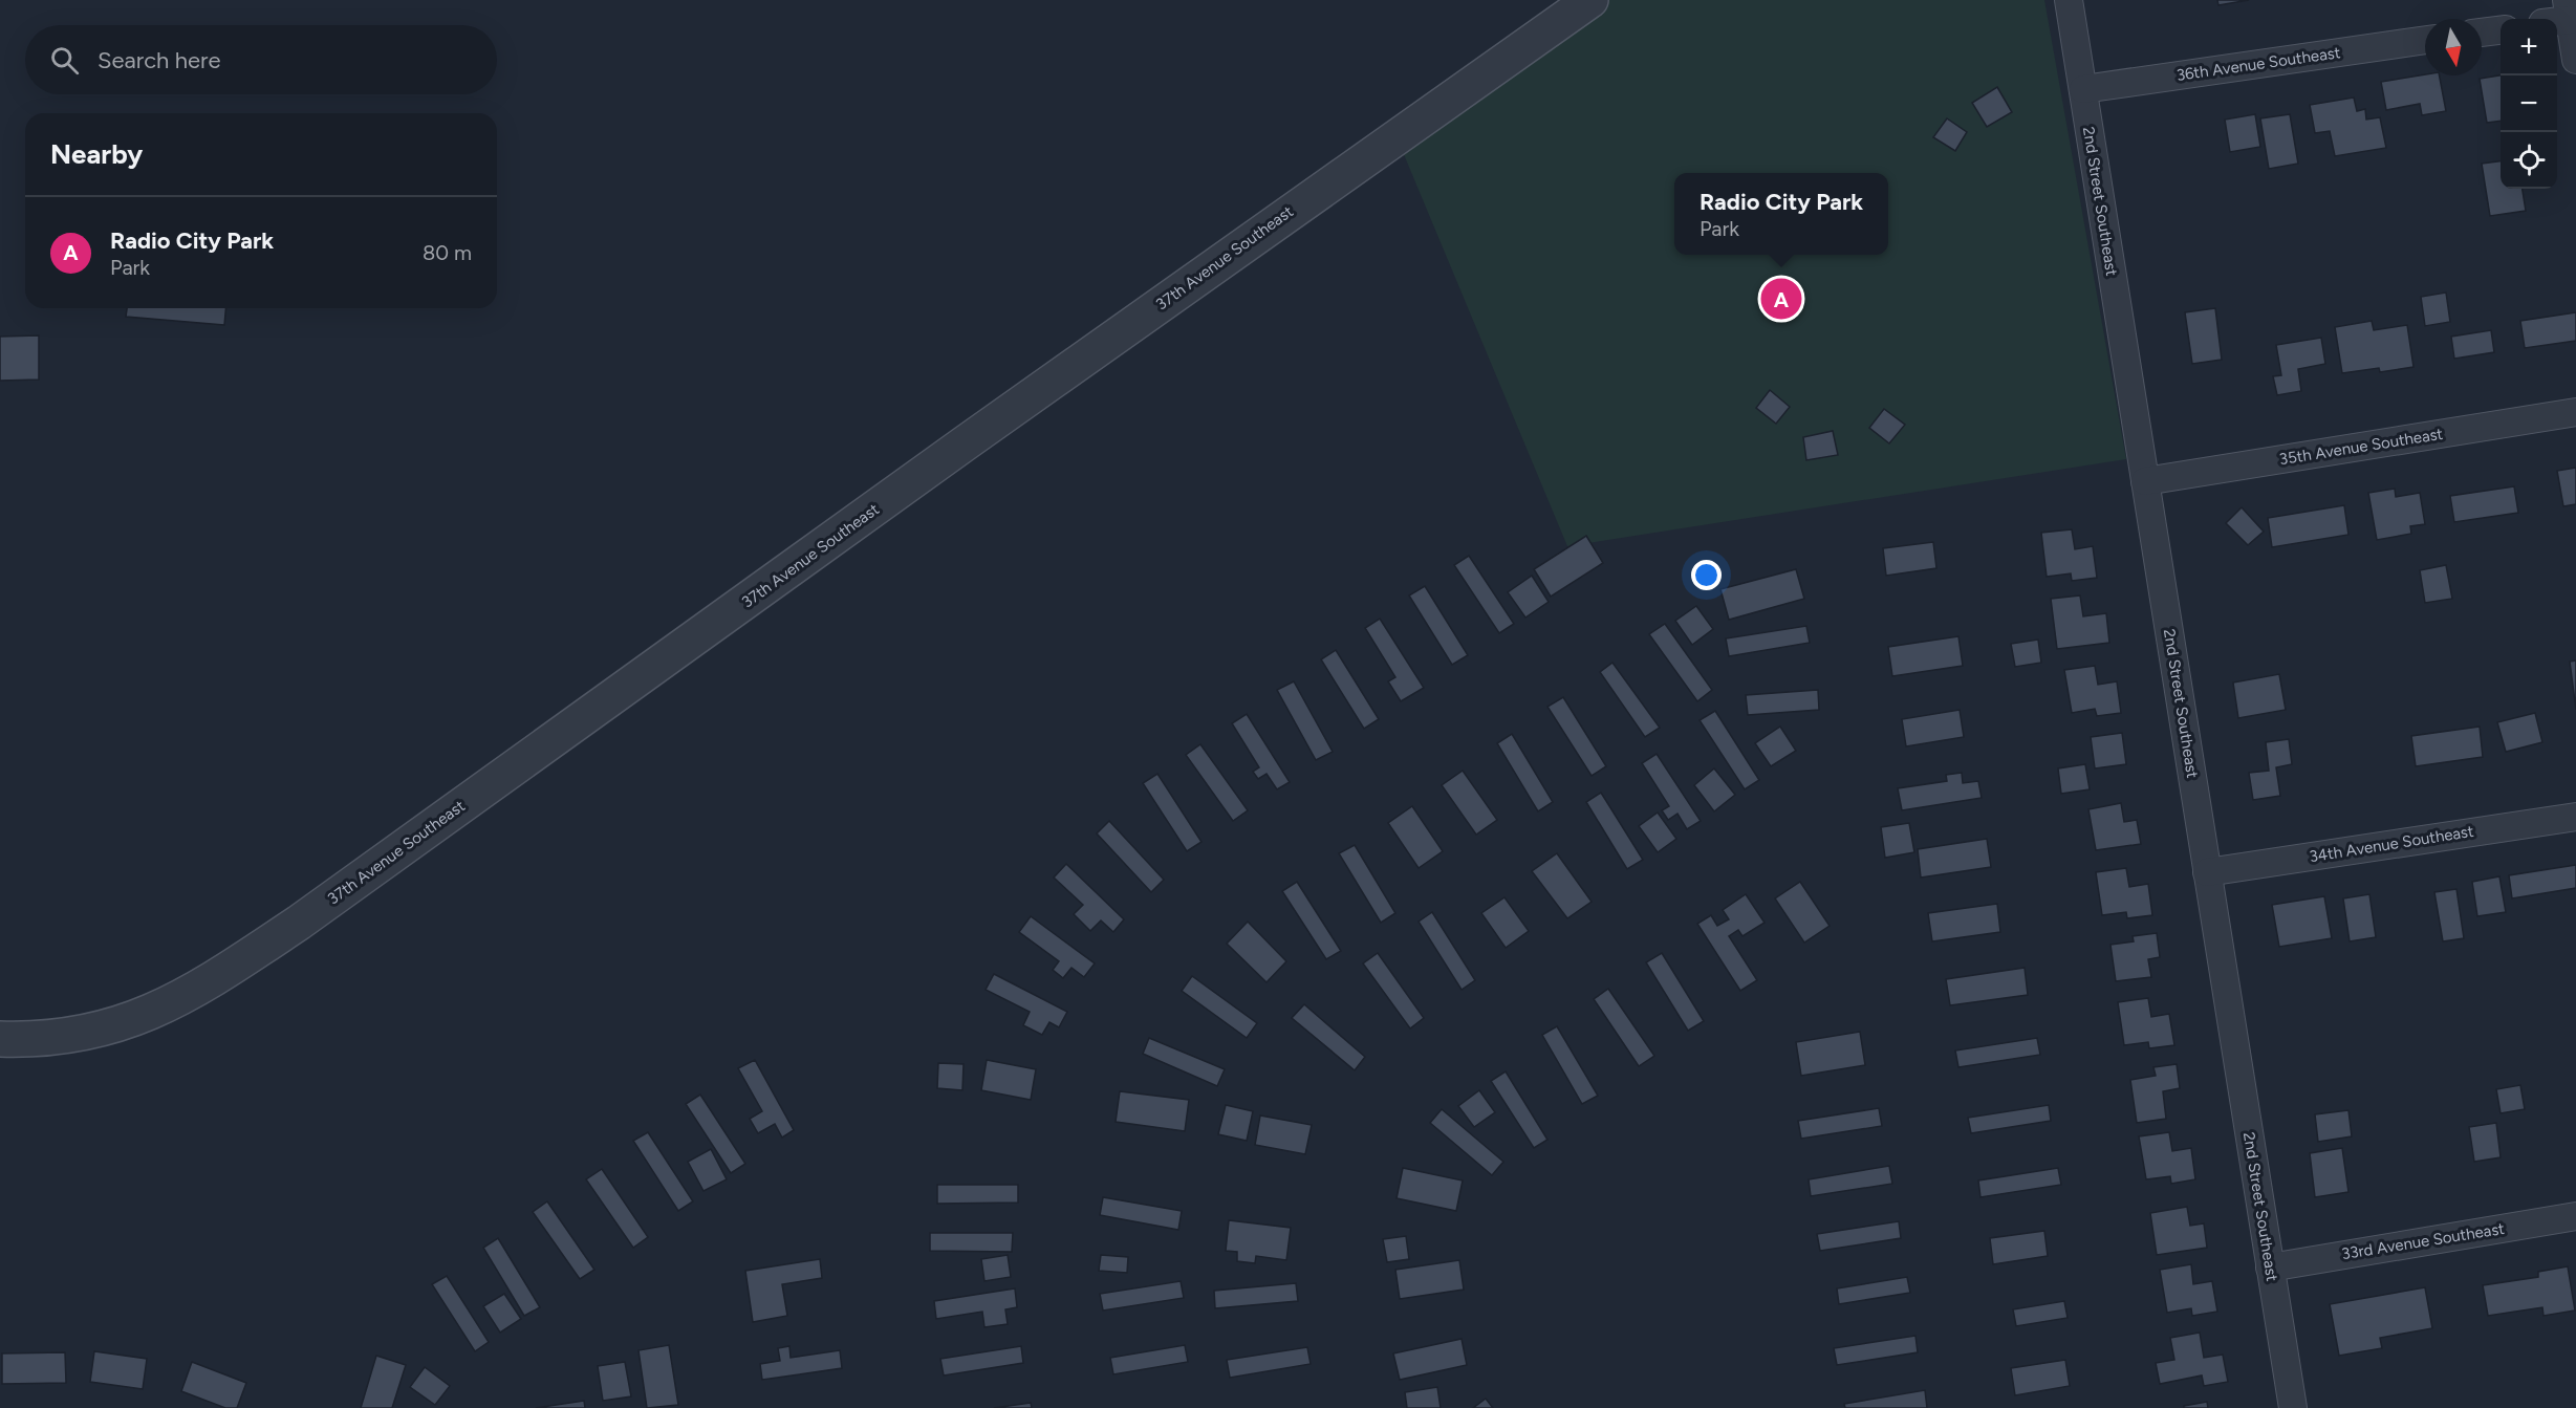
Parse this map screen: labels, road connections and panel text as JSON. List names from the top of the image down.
{
  "streets": {
    "street": [
      "36th Avenue Southeast",
      "2nd Street Southeast",
      "37th Avenue Southeast",
      "35th Avenue Southeast",
      "34th Avenue Southeast",
      "33rd Avenue Southeast"
    ]
  },
  "crossings": [
    ["36th Avenue Southeast", "2nd Street Southeast"],
    ["2nd Street Southeast", "35th Avenue Southeast"],
    ["2nd Street Southeast", "34th Avenue Southeast"],
    ["2nd Street Southeast", "33rd Avenue Southeast"]
  ],
  "north": "bottom",
  "page": {
    "map_buttons": ["+", "−"],
    "search": "Search here",
    "heading": "Nearby",
    "popup": ["Radio City Park", "Park"],
    "list": [
      {
        "mark": "A",
        "name": "Radio City Park",
        "note": "Park",
        "value": "80 m"
      }
    ],
    "pins": "A"
  }
}
